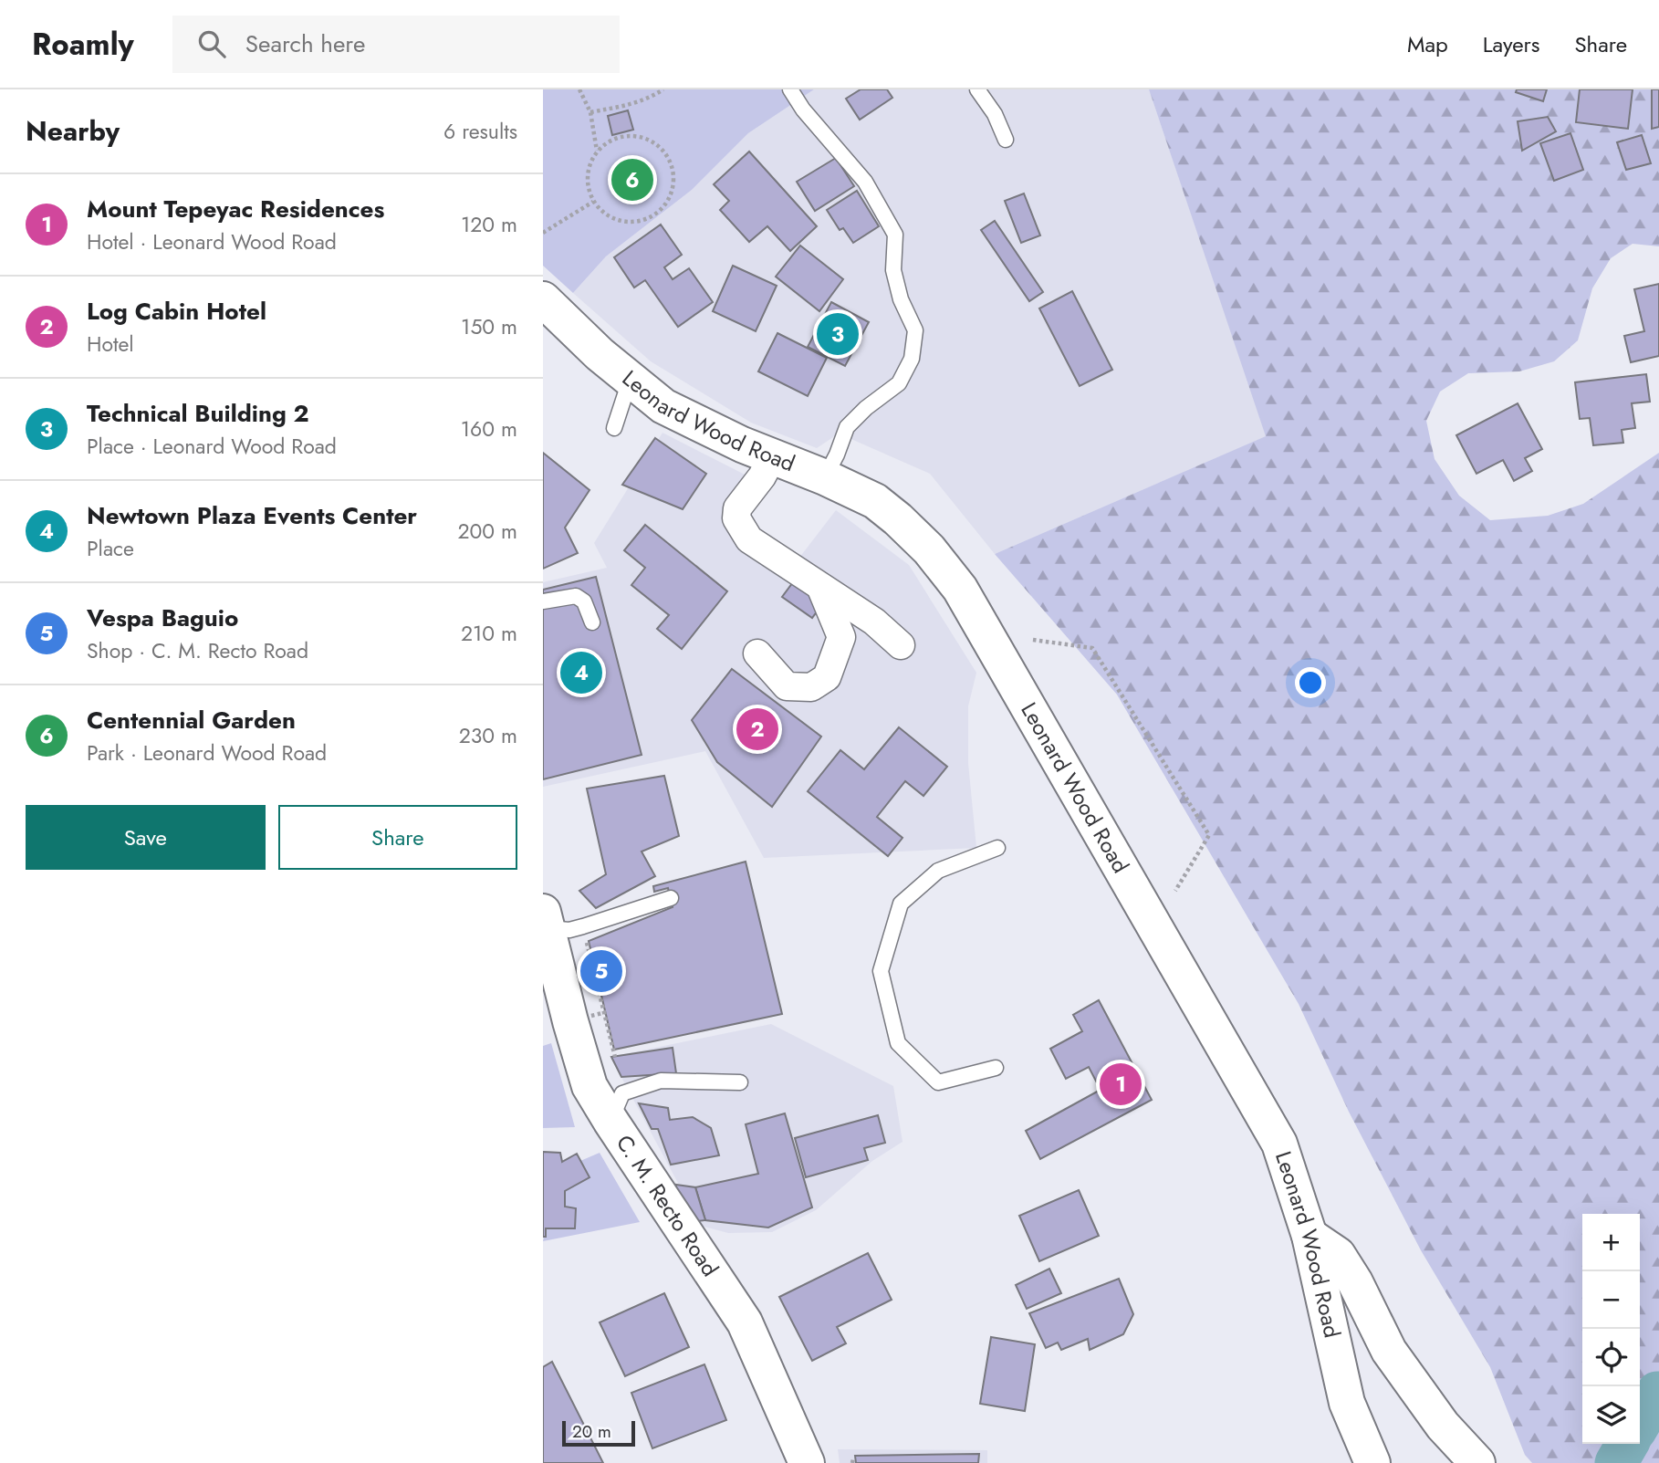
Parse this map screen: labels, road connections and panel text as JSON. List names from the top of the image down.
{
  "streets": {
    "main road": ["Leonard Wood Road", "C. M. Recto Road"]
  },
  "scale_bar": "20 m",
  "page": {
    "header": "Roamly",
    "search": "Search here",
    "nav": ["Map", "Layers", "Share"],
    "heading": ["Nearby", "6 results"],
    "pins": [
      "6",
      "3",
      "4",
      "2",
      "5",
      "1"
    ],
    "list": [
      {
        "mark": "1",
        "name": "Mount Tepeyac Residences",
        "note": "Hotel · Leonard Wood Road",
        "value": "120 m"
      },
      {
        "mark": "2",
        "name": "Log Cabin Hotel",
        "note": "Hotel",
        "value": "150 m"
      },
      {
        "mark": "3",
        "name": "Technical Building 2",
        "note": "Place · Leonard Wood Road",
        "value": "160 m"
      },
      {
        "mark": "4",
        "name": "Newtown Plaza Events Center",
        "note": "Place",
        "value": "200 m"
      },
      {
        "mark": "5",
        "name": "Vespa Baguio",
        "note": "Shop · C. M. Recto Road",
        "value": "210 m"
      },
      {
        "mark": "6",
        "name": "Centennial Garden",
        "note": "Park · Leonard Wood Road",
        "value": "230 m"
      }
    ],
    "buttons": ["Save", "Share"],
    "map_buttons": ["+", "−"],
    "scale": "20 m"
  }
}
